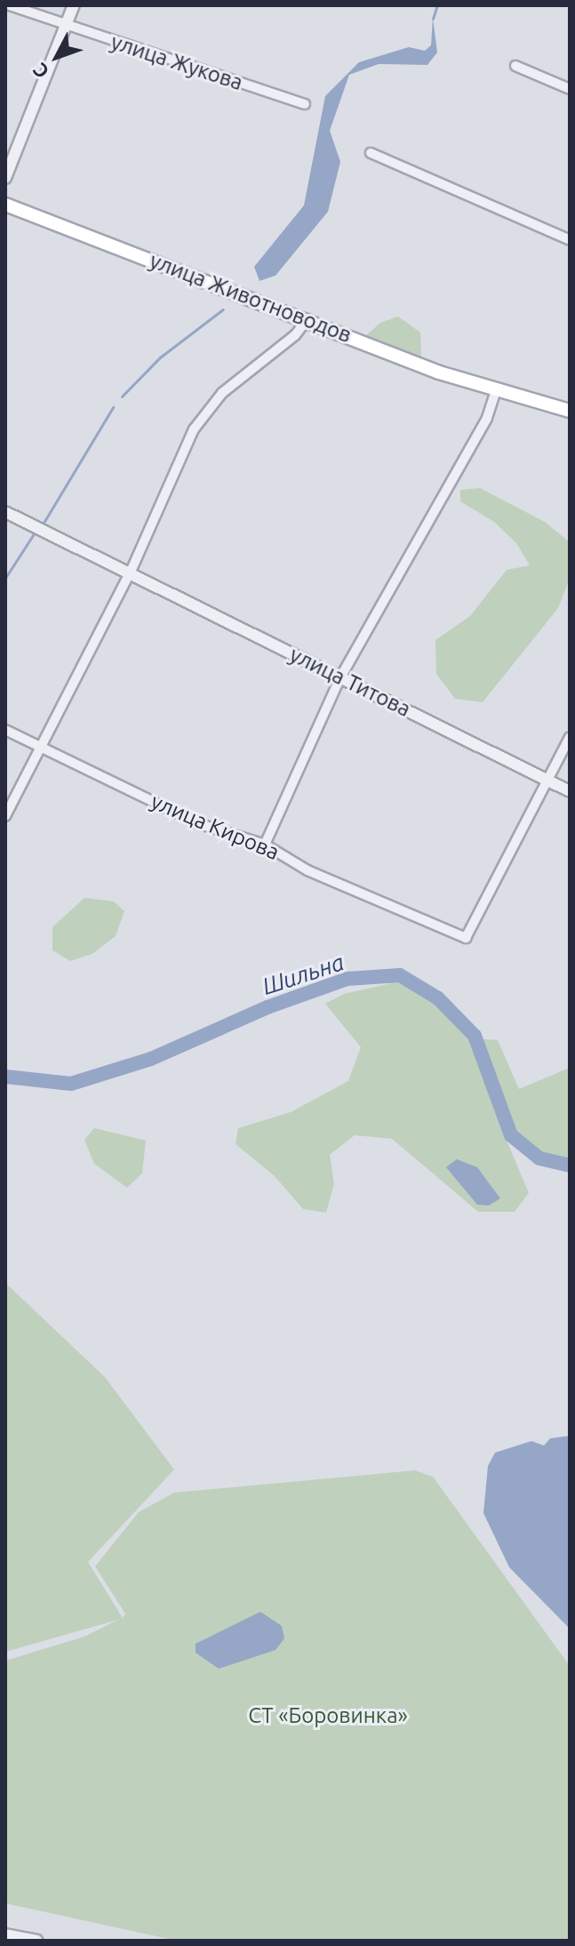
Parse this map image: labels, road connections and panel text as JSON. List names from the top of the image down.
{
  "streets": {
    "main road": ["улица Животноводов"],
    "street": ["улица Жукова", "улица Титова", "улица Кирова"]
  },
  "crossings": [
    ["улица Титова", "улица Кирова"]
  ],
  "water": ["Шильна"],
  "parks": ["СТ «Боровинка»"],
  "north": "bottom left"
}
